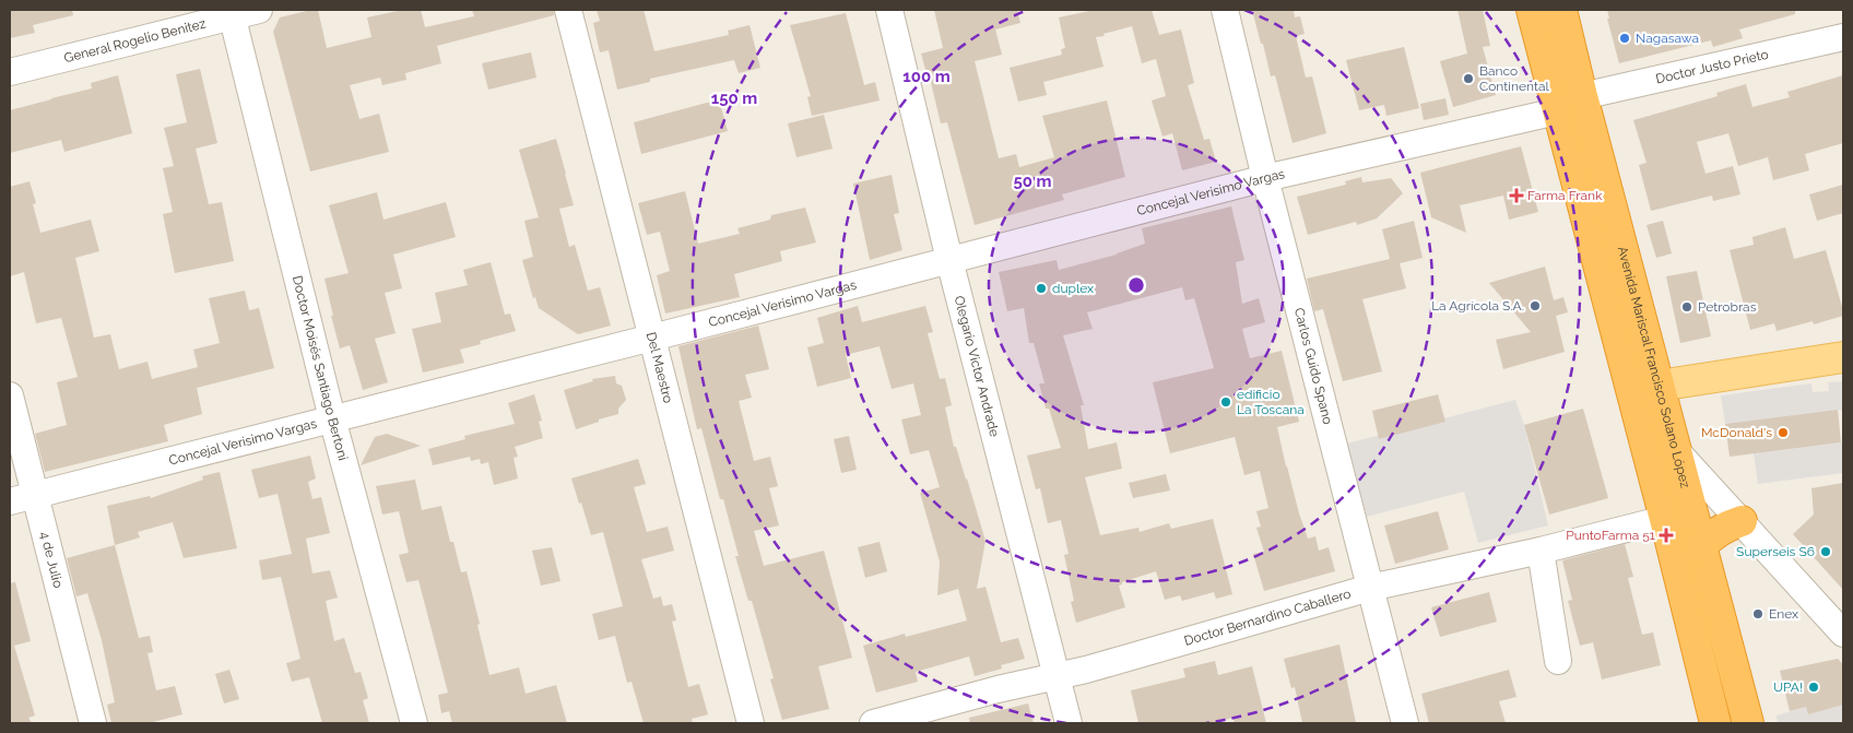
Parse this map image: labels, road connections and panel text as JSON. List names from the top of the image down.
{
  "streets": {
    "highway": ["Avenida Mariscal Francisco Solano López"],
    "street": [
      "General Rogelio Benitez",
      "Doctor Justo Prieto",
      "Concejal Verisimo Vargas",
      "Doctor Moisés Santiago Bertoni",
      "Del Maestro",
      "Olegario Victor Andrade",
      "Carlos Guido Spano",
      "4 de Julio",
      "Doctor Bernardino Caballero"
    ]
  },
  "crossings": [
    ["General Rogelio Benitez", "Doctor Moisés Santiago Bertoni"],
    ["Doctor Justo Prieto", "Concejal Verisimo Vargas"],
    ["Doctor Justo Prieto", "Avenida Mariscal Francisco Solano López"],
    ["Concejal Verisimo Vargas", "Doctor Moisés Santiago Bertoni"],
    ["Concejal Verisimo Vargas", "Del Maestro"],
    ["Concejal Verisimo Vargas", "Olegario Victor Andrade"],
    ["Concejal Verisimo Vargas", "Carlos Guido Spano"],
    ["Concejal Verisimo Vargas", "Avenida Mariscal Francisco Solano López"],
    ["Concejal Verisimo Vargas", "4 de Julio"],
    ["Olegario Victor Andrade", "Doctor Bernardino Caballero"],
    ["Carlos Guido Spano", "Doctor Bernardino Caballero"],
    ["Avenida Mariscal Francisco Solano López", "Doctor Bernardino Caballero"]
  ],
  "places": {
    "other": [
      "Nagasawa",
      "Banco Continental",
      "duplex",
      "La Agrícola S.A.",
      "Petrobras",
      "edificio La Toscana",
      "McDonald's",
      "Superseis S6",
      "Enex",
      "UPA!"
    ],
    "health": ["Farma Frank", "PuntoFarma 51"]
  },
  "rings": ["100 m", "150 m", "50 m"]
}
